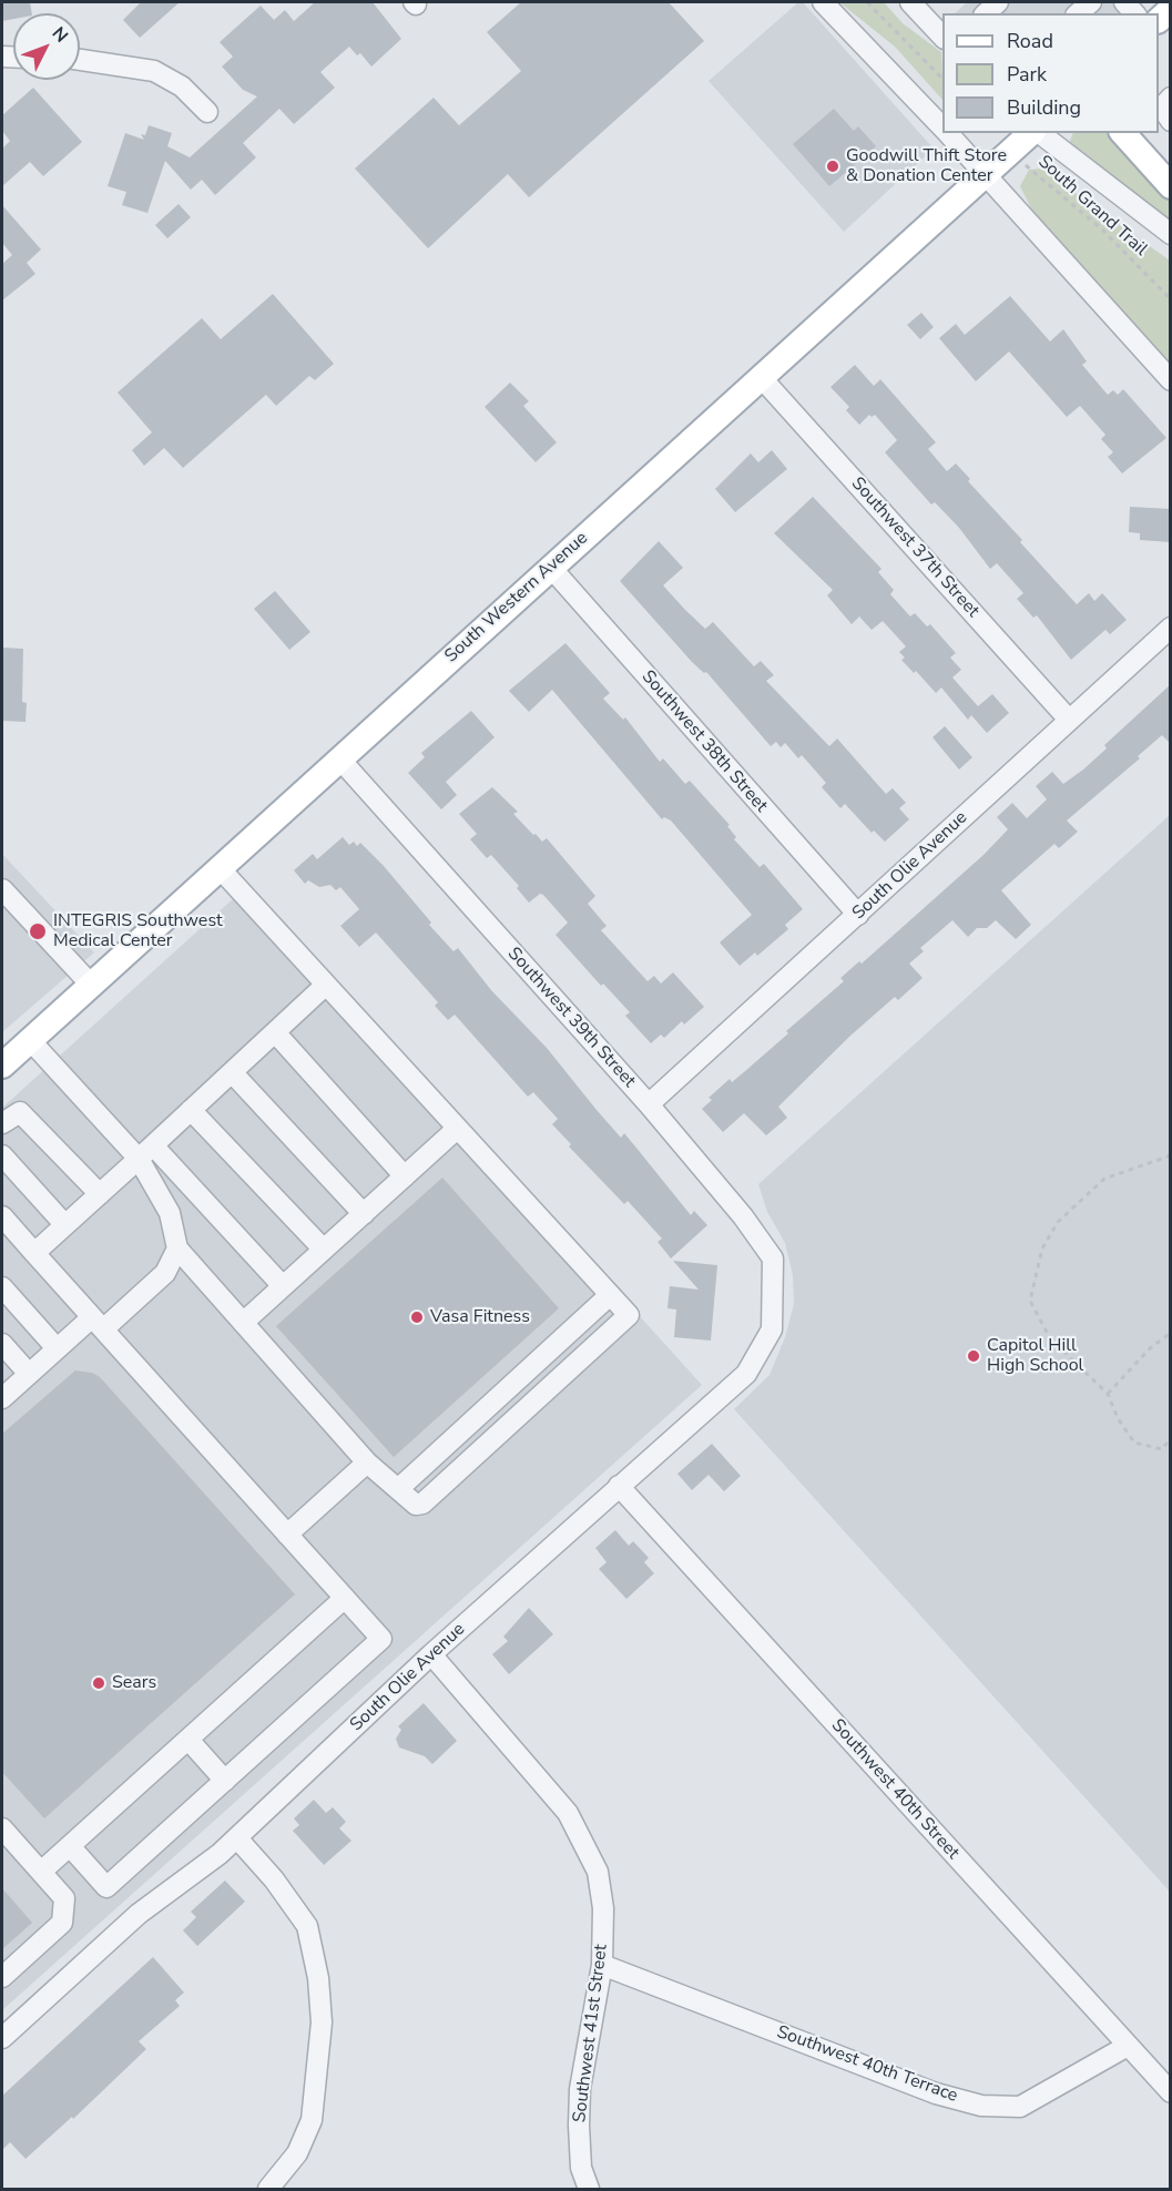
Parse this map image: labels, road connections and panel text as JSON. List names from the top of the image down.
{
  "streets": {
    "main road": ["South Western Avenue"],
    "street": [
      "Southwest 37th Street",
      "Southwest 38th Street",
      "South Olie Avenue",
      "Southwest 39th Street",
      "Southwest 40th Street",
      "Southwest 41st Street",
      "Southwest 40th Terrace"
    ],
    "path": ["South Grand Trail"]
  },
  "crossings": [
    ["South Grand Trail", "South Western Avenue"],
    ["Southwest 37th Street", "South Western Avenue"],
    ["Southwest 37th Street", "South Olie Avenue"],
    ["South Western Avenue", "Southwest 38th Street"],
    ["South Western Avenue", "Southwest 39th Street"],
    ["Southwest 38th Street", "South Olie Avenue"],
    ["South Olie Avenue", "Southwest 39th Street"],
    ["South Olie Avenue", "Southwest 40th Street"],
    ["South Olie Avenue", "Southwest 41st Street"],
    ["Southwest 40th Street", "Southwest 40th Terrace"],
    ["Southwest 41st Street", "Southwest 40th Terrace"]
  ],
  "places": [
    "Goodwill Thift Store & Donation Center",
    "INTEGRIS Southwest Medical Center",
    "Vasa Fitness",
    "Capitol Hill High School",
    "Sears"
  ],
  "legend": ["Road", "Park", "Building"],
  "north": "top right"
}
